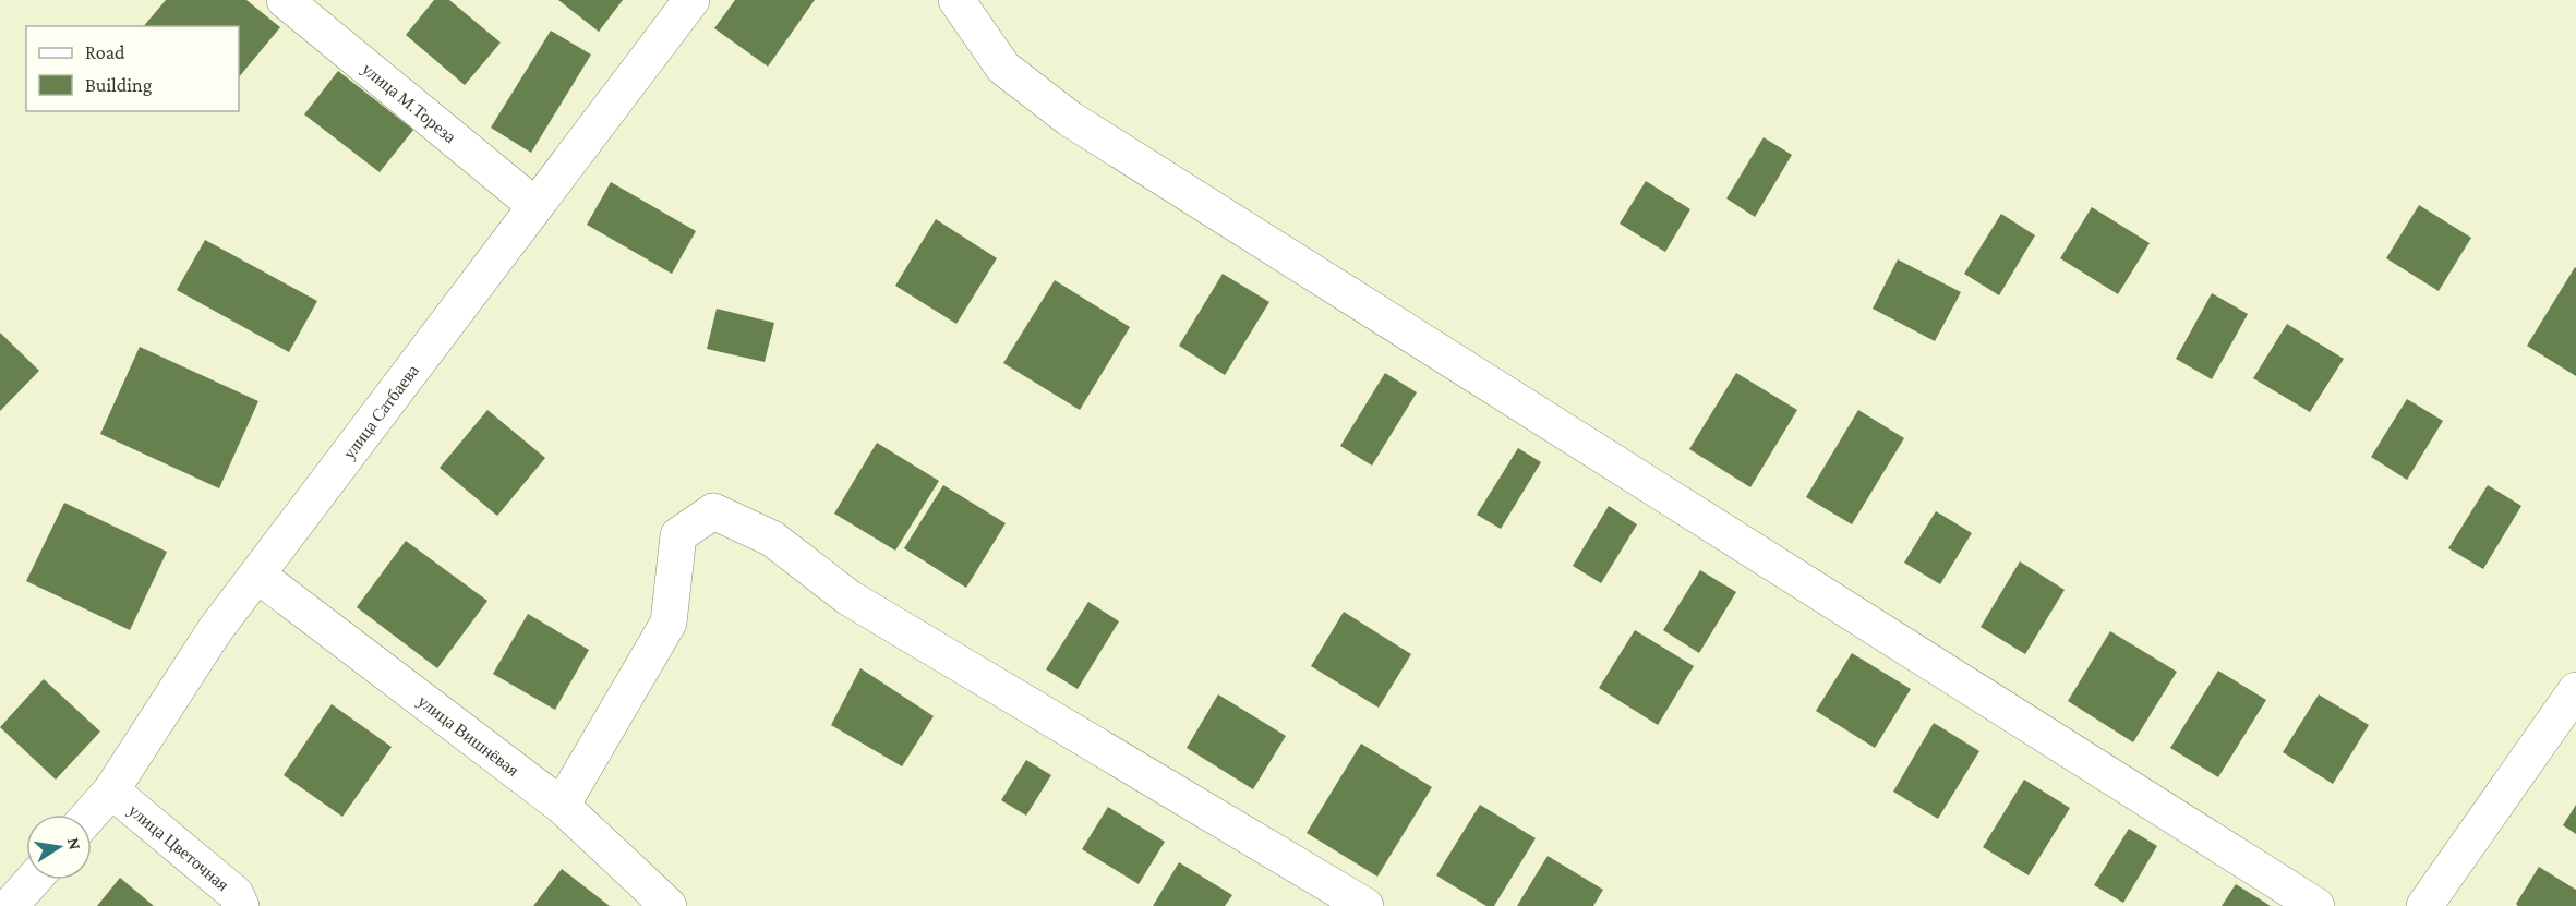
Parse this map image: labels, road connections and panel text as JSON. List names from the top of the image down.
{
  "streets": {
    "street": [
      "улица М.Тореза",
      "улица Сатбаева",
      "улица Вишнёвая",
      "улица Цветочная"
    ]
  },
  "crossings": [
    ["улица М.Тореза", "улица Сатбаева"],
    ["улица Сатбаева", "улица Вишнёвая"],
    ["улица Сатбаева", "улица Цветочная"]
  ],
  "legend": ["Road", "Building"],
  "north": "right"
}
